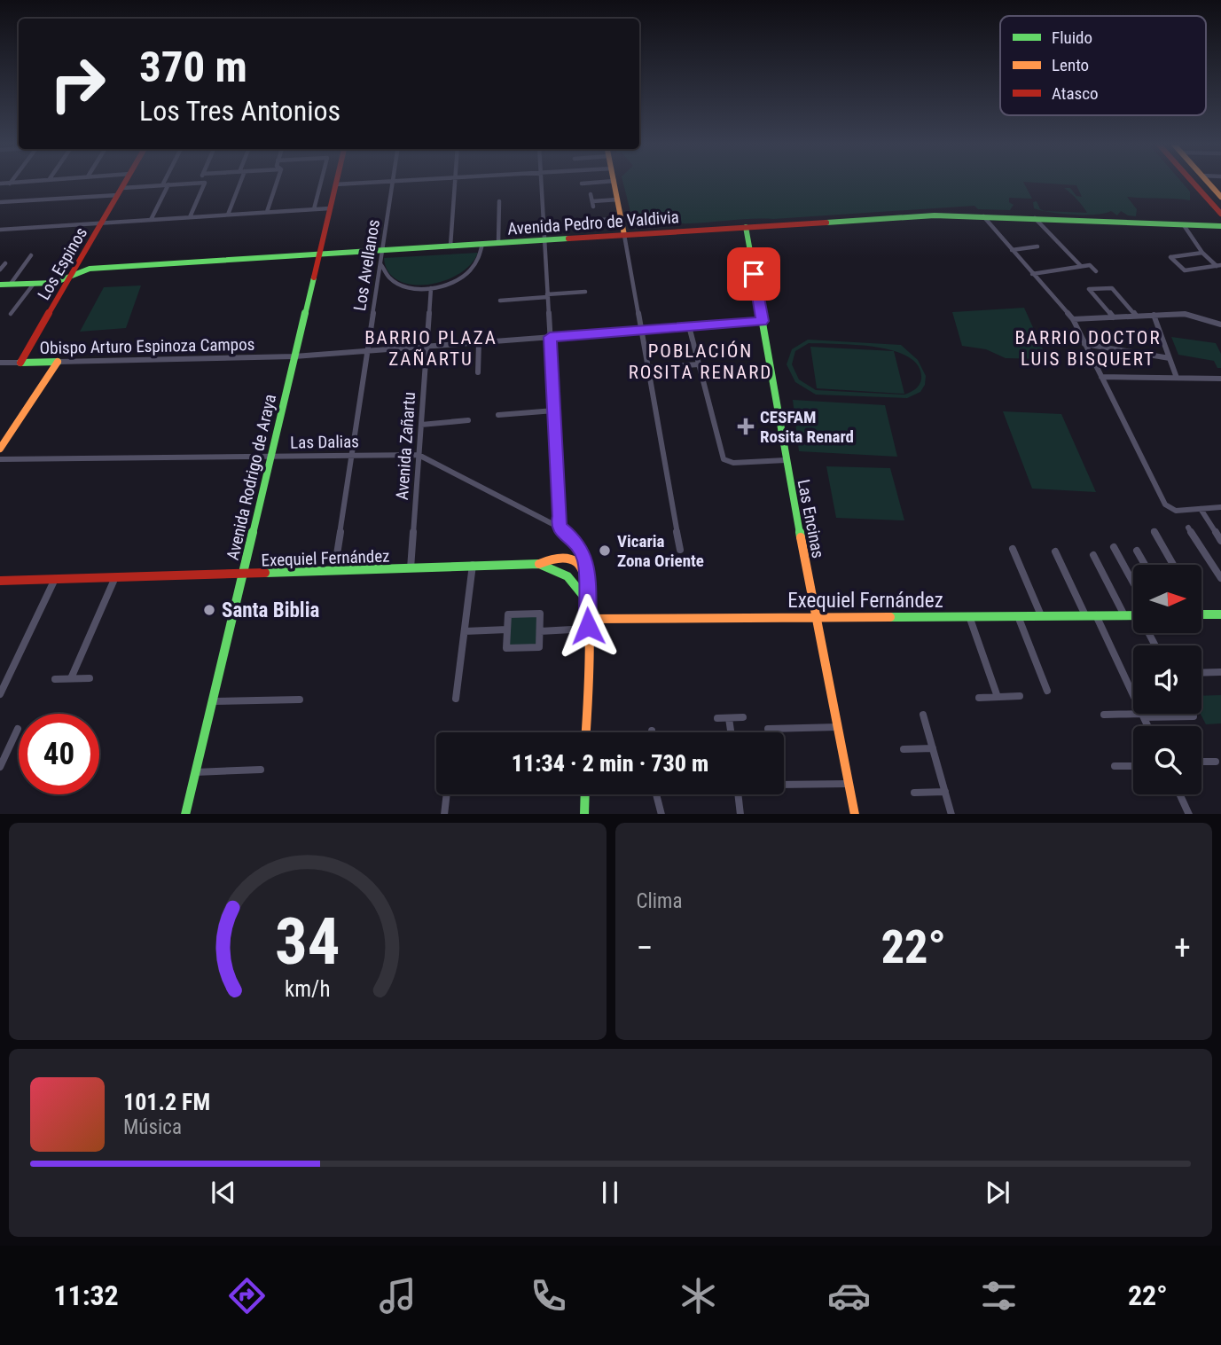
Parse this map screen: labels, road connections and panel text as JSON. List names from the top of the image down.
{
  "streets": {
    "main road": [
      "Avenida Pedro de Valdivia",
      "Los Espinos",
      "Obispo Arturo Espinoza Campos",
      "Avenida Rodrigo de Araya",
      "Las Encinas",
      "Exequiel Fernández"
    ],
    "street": ["Los Avellanos", "Las Dalias", "Avenida Zañartu"]
  },
  "crossings": [
    ["Avenida Pedro de Valdivia", "Los Espinos"],
    ["Avenida Pedro de Valdivia", "Los Avellanos"],
    ["Avenida Pedro de Valdivia", "Avenida Rodrigo de Araya"],
    ["Avenida Pedro de Valdivia", "Las Encinas"],
    ["Los Espinos", "Obispo Arturo Espinoza Campos"],
    ["Los Avellanos", "Obispo Arturo Espinoza Campos"],
    ["Los Avellanos", "Las Dalias"],
    ["Los Avellanos", "Exequiel Fernández"],
    ["Obispo Arturo Espinoza Campos", "Avenida Zañartu"],
    ["Obispo Arturo Espinoza Campos", "Avenida Rodrigo de Araya"],
    ["Obispo Arturo Espinoza Campos", "Las Encinas"],
    ["Las Dalias", "Avenida Zañartu"],
    ["Las Dalias", "Avenida Rodrigo de Araya"],
    ["Las Dalias", "Exequiel Fernández"],
    ["Avenida Zañartu", "Exequiel Fernández"],
    ["Avenida Rodrigo de Araya", "Exequiel Fernández"],
    ["Las Encinas", "Exequiel Fernández"]
  ],
  "districts": ["BARRIO PLAZA ZAÑARTU", "BARRIO DOCTOR LUIS BISQUERT", "POBLACIÓN ROSITA RENARD"],
  "places": {
    "health": ["CESFAM Rosita Renard"],
    "other": ["Vicaria Zona Oriente", "Santa Biblia"]
  },
  "legend": ["Fluido", "Lento", "Atasco"],
  "north": "right",
  "page": {
    "turn": ["370 m", "Los Tres Antonios"],
    "limit": "40",
    "trip": "11:34 · 2 min · 730 m",
    "tile": "Clima",
    "heat": ["−", "22°", "+"],
    "song": ["101.2 FM", "Música"],
    "tabs": ["11:32", "22°"],
    "gauge": ["34", "km/h"]
  }
}
